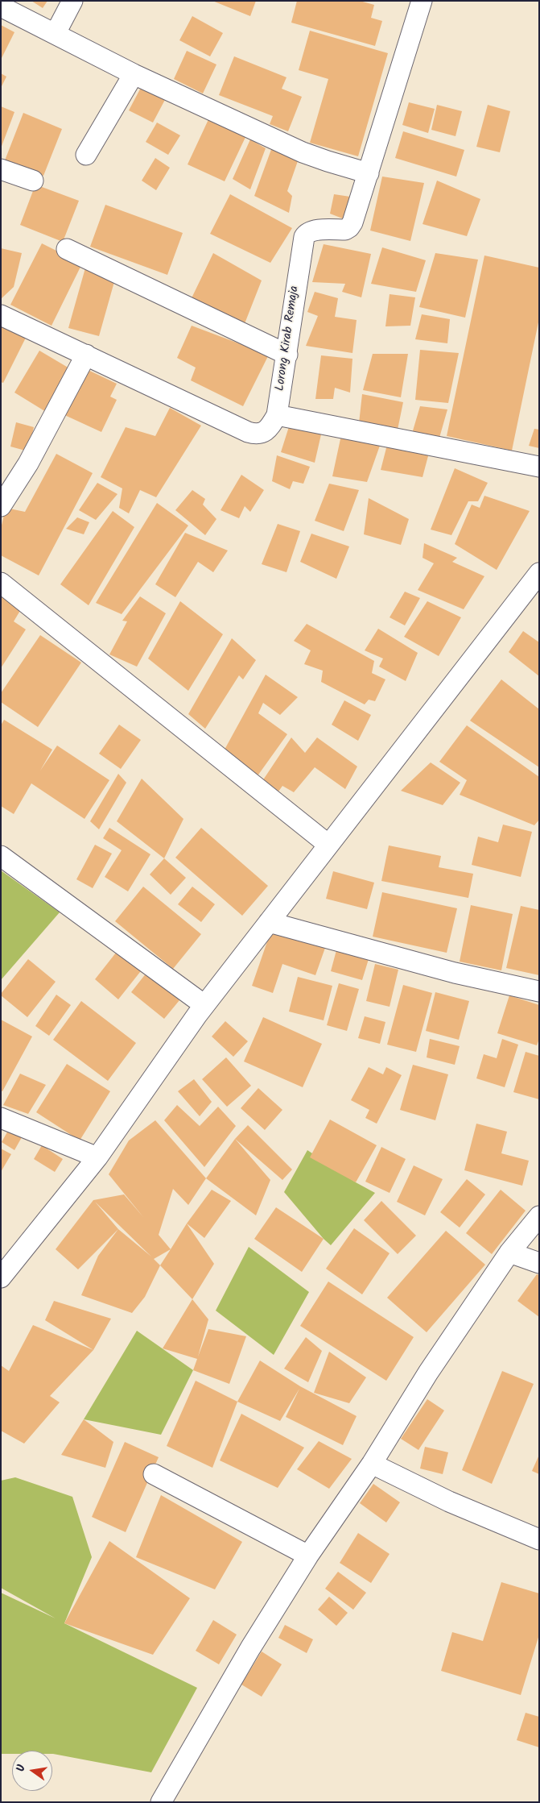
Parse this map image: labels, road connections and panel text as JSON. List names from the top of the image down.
{
  "streets": {
    "street": ["Lorong Kirab Remaja"]
  },
  "north": "left"
}
